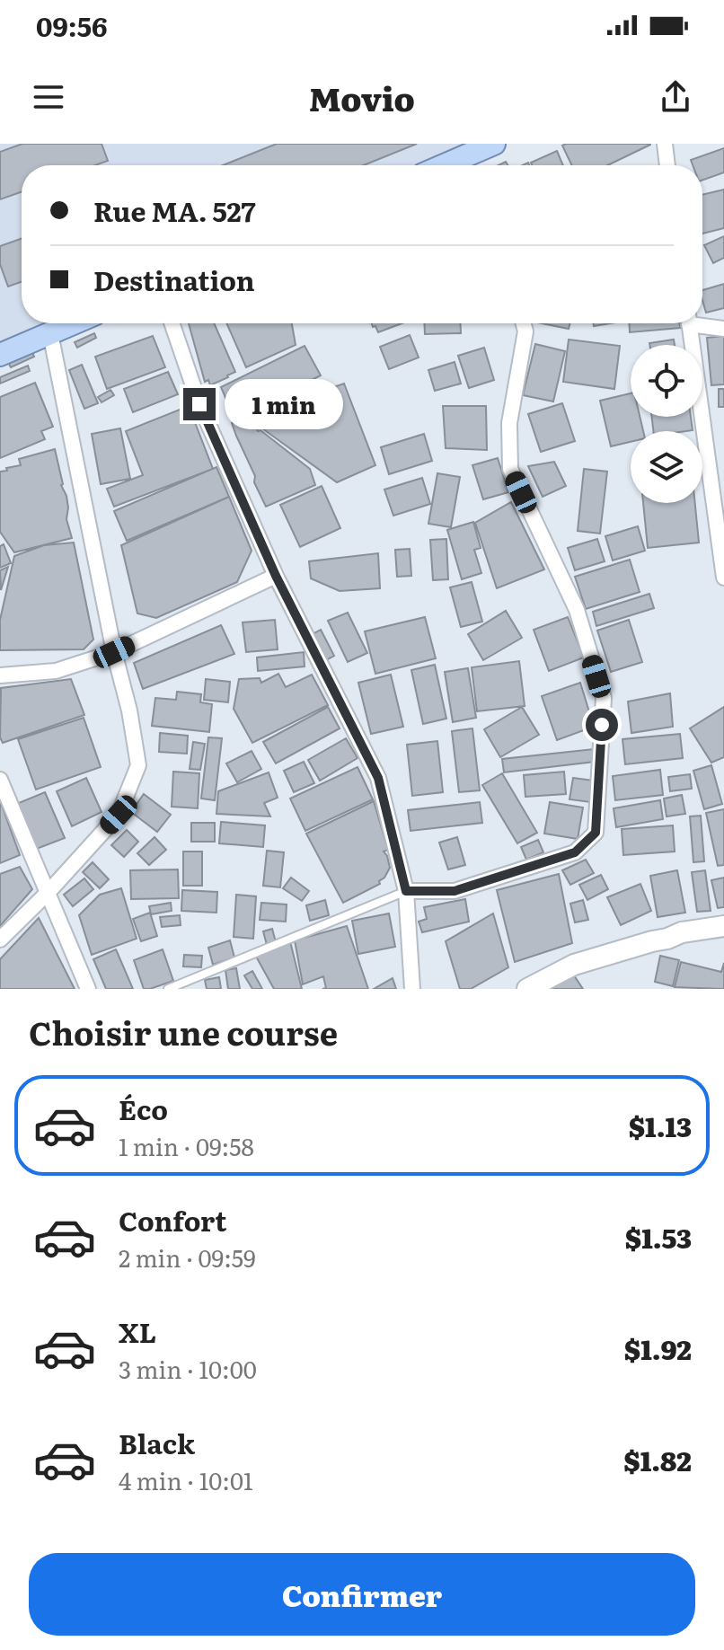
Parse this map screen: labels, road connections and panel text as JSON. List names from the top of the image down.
{
  "page": {
    "status": "09:56",
    "header": "Movio",
    "banner": ["Rue MA. 527", "Destination"],
    "bubble": "1 min",
    "heading": "Choisir une course",
    "list": [
      {
        "name": "Éco",
        "note": "1 min · 09:58",
        "value": "$1.13"
      },
      {
        "name": "Confort",
        "note": "2 min · 09:59",
        "value": "$1.53"
      },
      {
        "name": "XL",
        "note": "3 min · 10:00",
        "value": "$1.92"
      },
      {
        "name": "Black",
        "note": "4 min · 10:01",
        "value": "$1.82"
      }
    ],
    "buttons": "Confirmer"
  }
}
